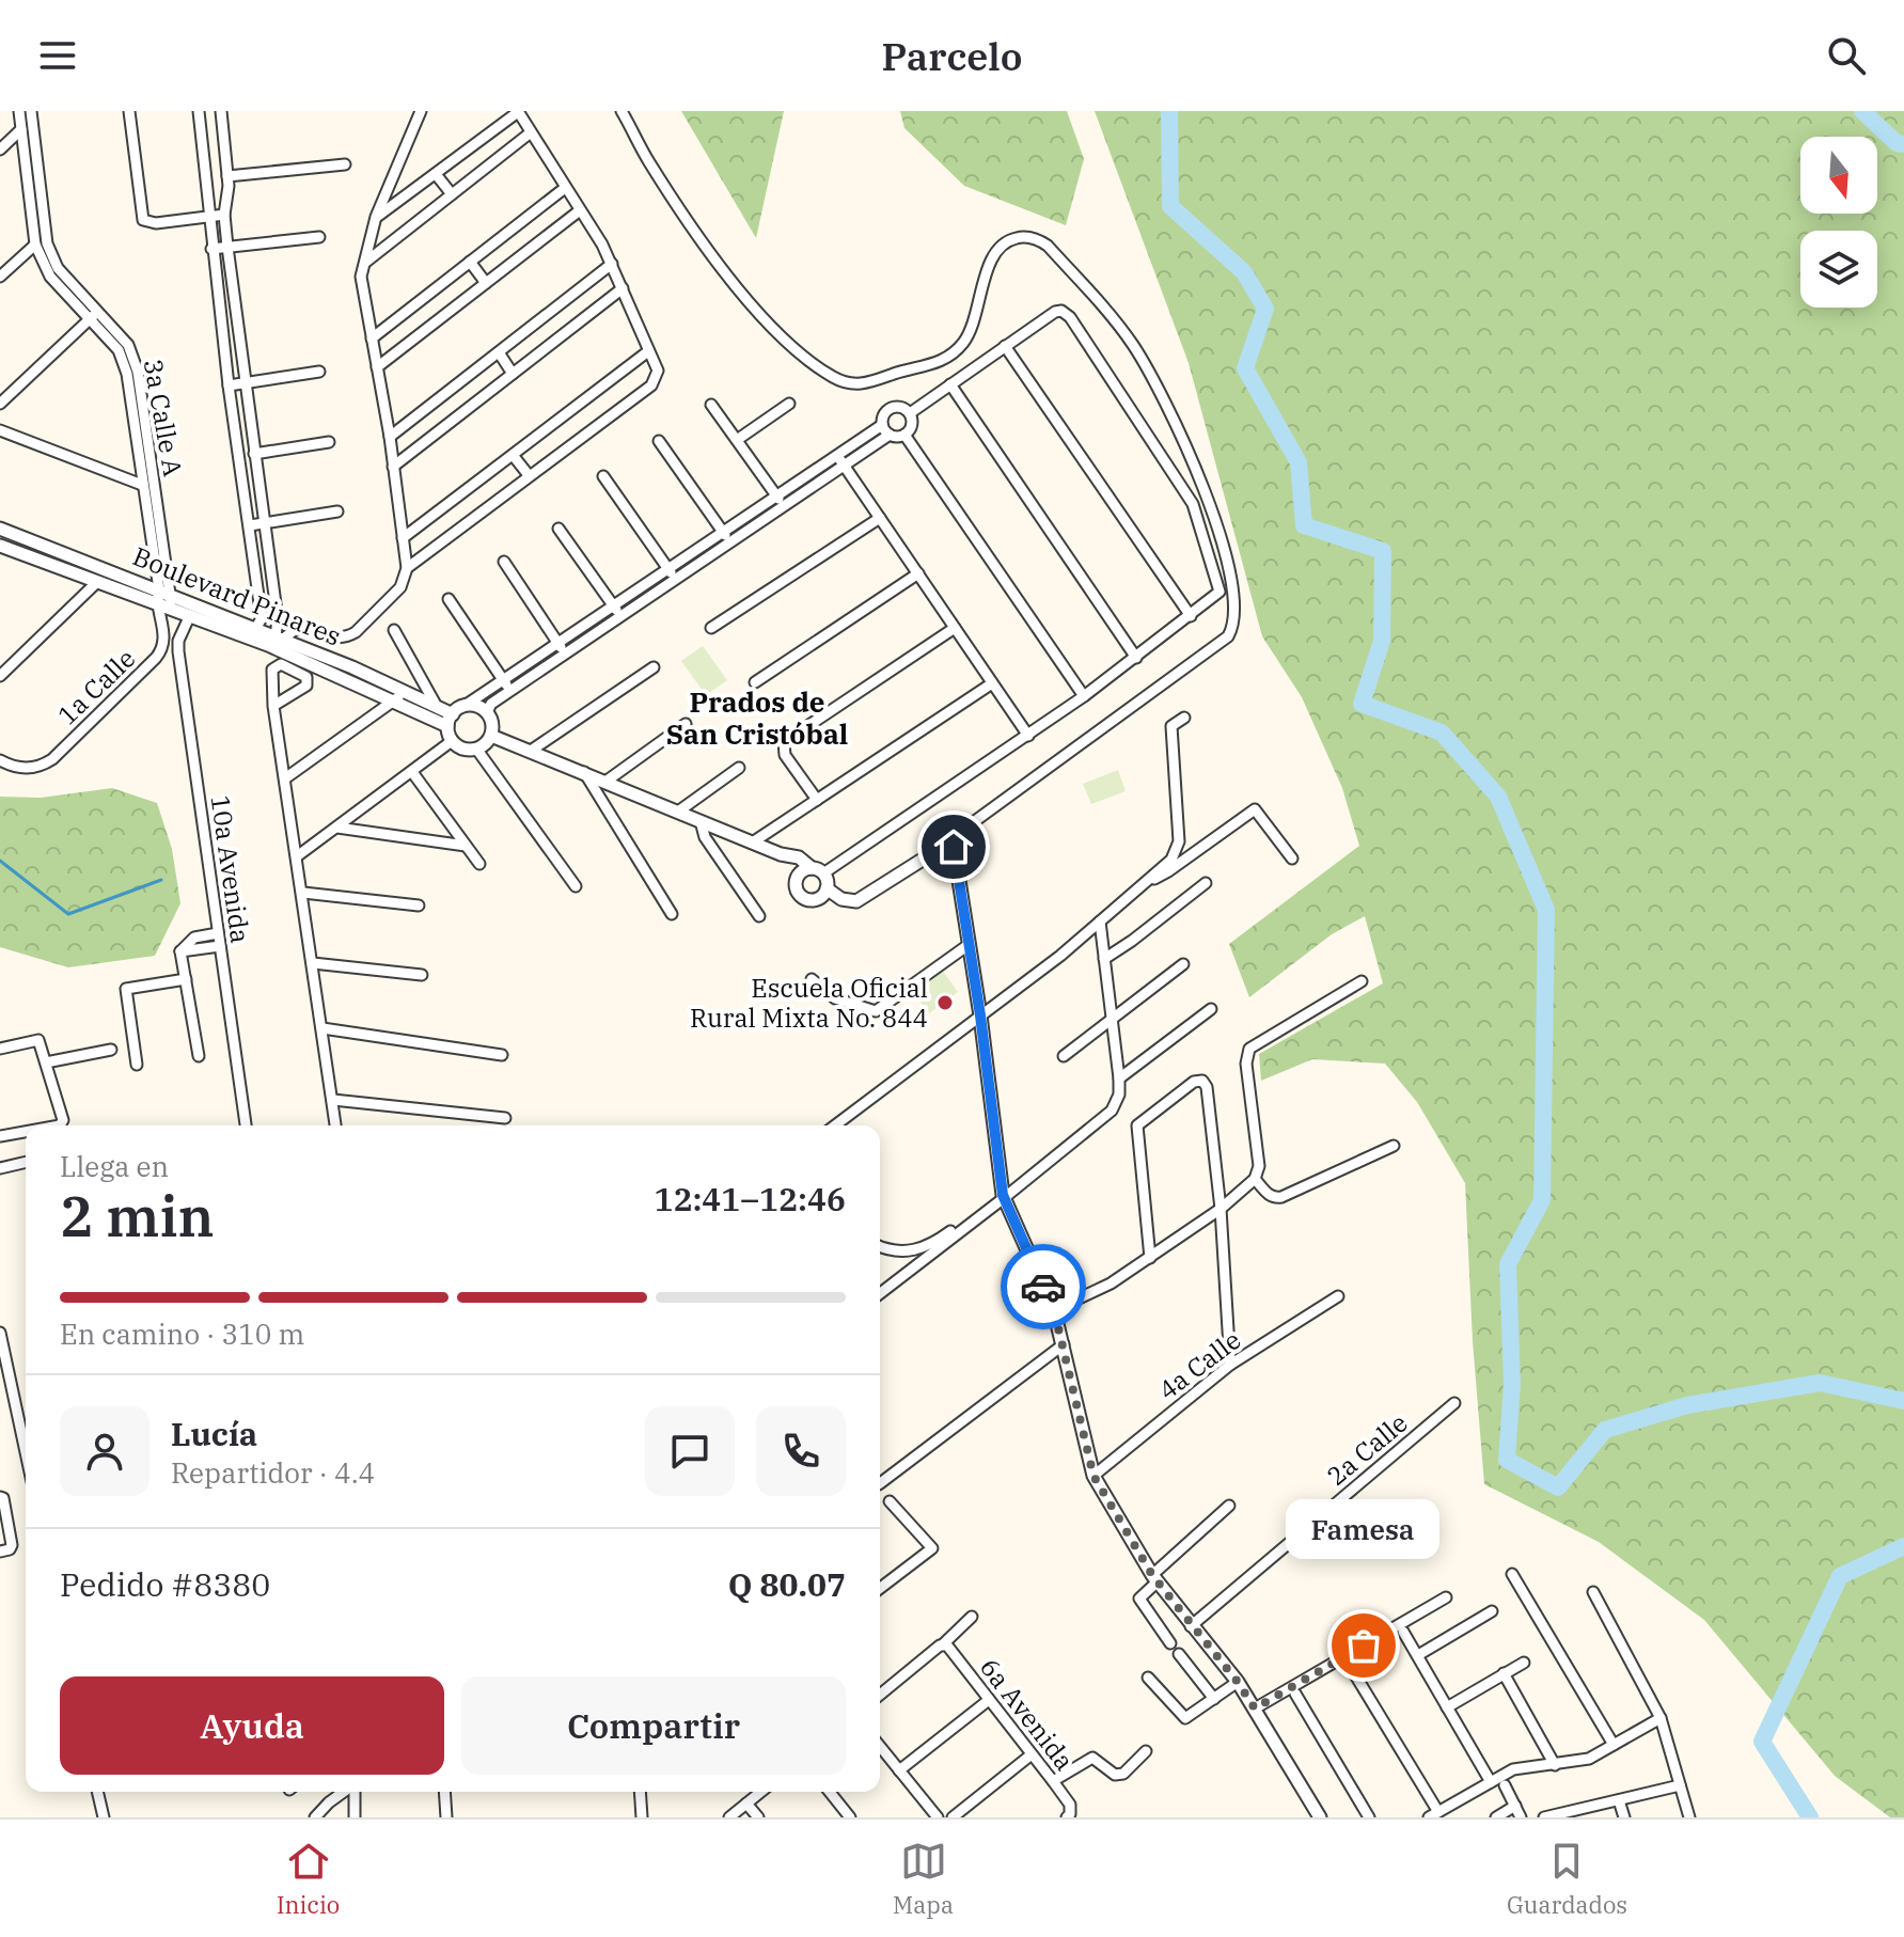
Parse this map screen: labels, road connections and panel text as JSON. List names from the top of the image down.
{
  "streets": {
    "street": [
      "3a Calle A",
      "Boulevard Pinares",
      "1a Calle",
      "10a Avenida",
      "4a Calle",
      "2a Calle",
      "6a Avenida"
    ]
  },
  "crossings": [
    ["3a Calle A", "Boulevard Pinares"],
    ["Boulevard Pinares", "1a Calle"],
    ["Boulevard Pinares", "10a Avenida"]
  ],
  "districts": ["Prados de San Cristóbal"],
  "places": ["Escuela Oficial Rural Mixta No. 844", "Famesa"],
  "north": "bottom",
  "page": {
    "header": "Parcelo",
    "heading": ["2 min", "Llega en", "12:41–12:46"],
    "panel": [
      "Lucía",
      "Repartidor · 4.4",
      "Pedido #8380",
      "Q 80.07"
    ],
    "bar": "En camino · 310 m",
    "bubble": "Famesa",
    "buttons": ["Ayuda", "Compartir"],
    "tabs": ["Inicio", "Mapa", "Guardados"]
  }
}
